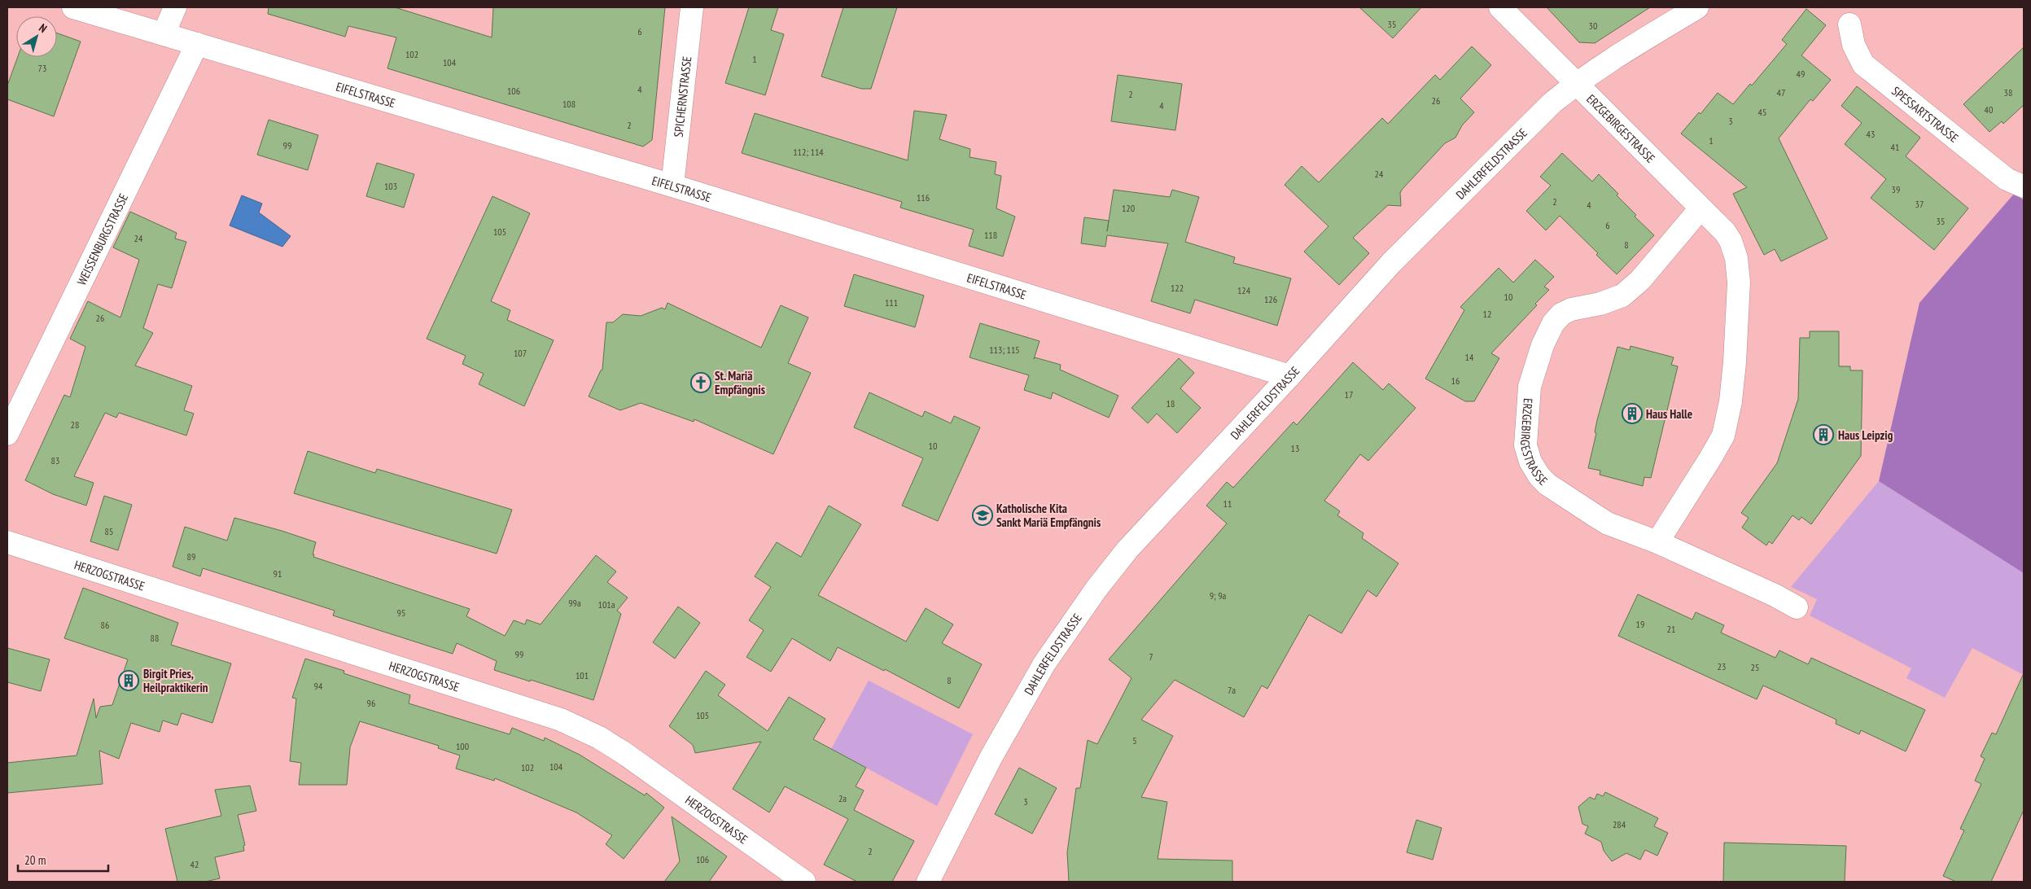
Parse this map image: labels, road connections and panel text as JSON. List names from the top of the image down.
{
  "streets": {
    "street": [
      "EIFELSTRASSE",
      "SPICHERNSTRASSE",
      "SPESSARTSTRASSE",
      "ERZGEBIRGESTRASSE",
      "DAHLERFELDSTRASSE",
      "WEISSENBURGSTRASSE",
      "HERZOGSTRASSE"
    ]
  },
  "crossings": [
    ["EIFELSTRASSE", "SPICHERNSTRASSE"],
    ["EIFELSTRASSE", "DAHLERFELDSTRASSE"],
    ["EIFELSTRASSE", "WEISSENBURGSTRASSE"],
    ["ERZGEBIRGESTRASSE", "DAHLERFELDSTRASSE"]
  ],
  "places": {
    "church": ["St. Mariä Empfängnis"],
    "building": ["Haus Halle", "Haus Leipzig", "Birgit Pries, Heilpraktikerin"],
    "school or university": ["Katholische Kita Sankt Mariä Empfängnis"]
  },
  "house_numbers": [
    "35",
    "30",
    "6",
    "102",
    "1",
    "104",
    "73",
    "49",
    "4",
    "106",
    "47",
    "38",
    "2",
    "26",
    "108",
    "4",
    "40",
    "45",
    "3",
    "2",
    "43",
    "1",
    "99",
    "41",
    "112; 114",
    "24",
    "103",
    "39",
    "116",
    "2",
    "37",
    "4",
    "120",
    "35",
    "6",
    "105",
    "118",
    "24",
    "8",
    "122",
    "124",
    "10",
    "126",
    "111",
    "12",
    "26",
    "113; 115",
    "107",
    "14",
    "16",
    "17",
    "18",
    "28",
    "10",
    "13",
    "83",
    "11",
    "85",
    "89",
    "91",
    "9; 9a",
    "99a",
    "101a",
    "95",
    "19",
    "86",
    "21",
    "88",
    "99",
    "7",
    "23",
    "25",
    "101",
    "8",
    "94",
    "7a",
    "96",
    "105",
    "5",
    "100",
    "104",
    "102",
    "2a",
    "3",
    "284",
    "2",
    "106",
    "42"
  ],
  "scale_bar": "20 m",
  "north": "top right"
}
